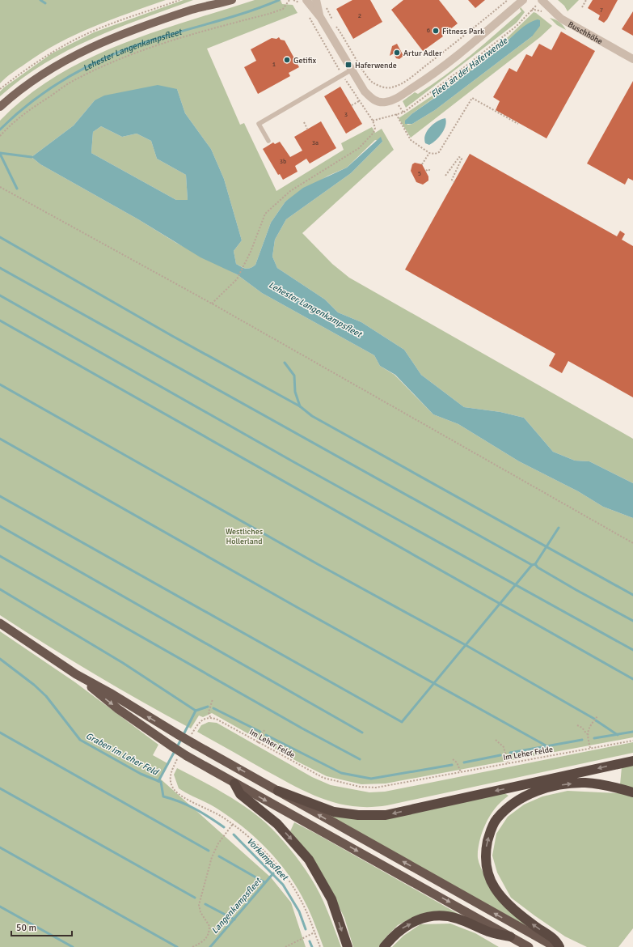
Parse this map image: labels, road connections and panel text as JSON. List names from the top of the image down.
{
  "streets": {
    "street": ["Buschhöhe"],
    "path": ["Im Leher Felde"]
  },
  "water": [
    "Lehester Langenkampsfleet",
    "Fleet an der Haferwende",
    "Graben im Leher Feld",
    "Vorkampsfleet",
    "Langenkampsfleet"
  ],
  "parks": ["Westliches Hollerland"],
  "places": {
    "other": ["Fitness Park", "Artur Adler", "Getifix"],
    "transit": ["Haferwende"]
  },
  "house_numbers": [
    "7",
    "2",
    "6",
    "1",
    "3",
    "3a",
    "3b",
    "5"
  ],
  "scale_bar": "50 m"
}
